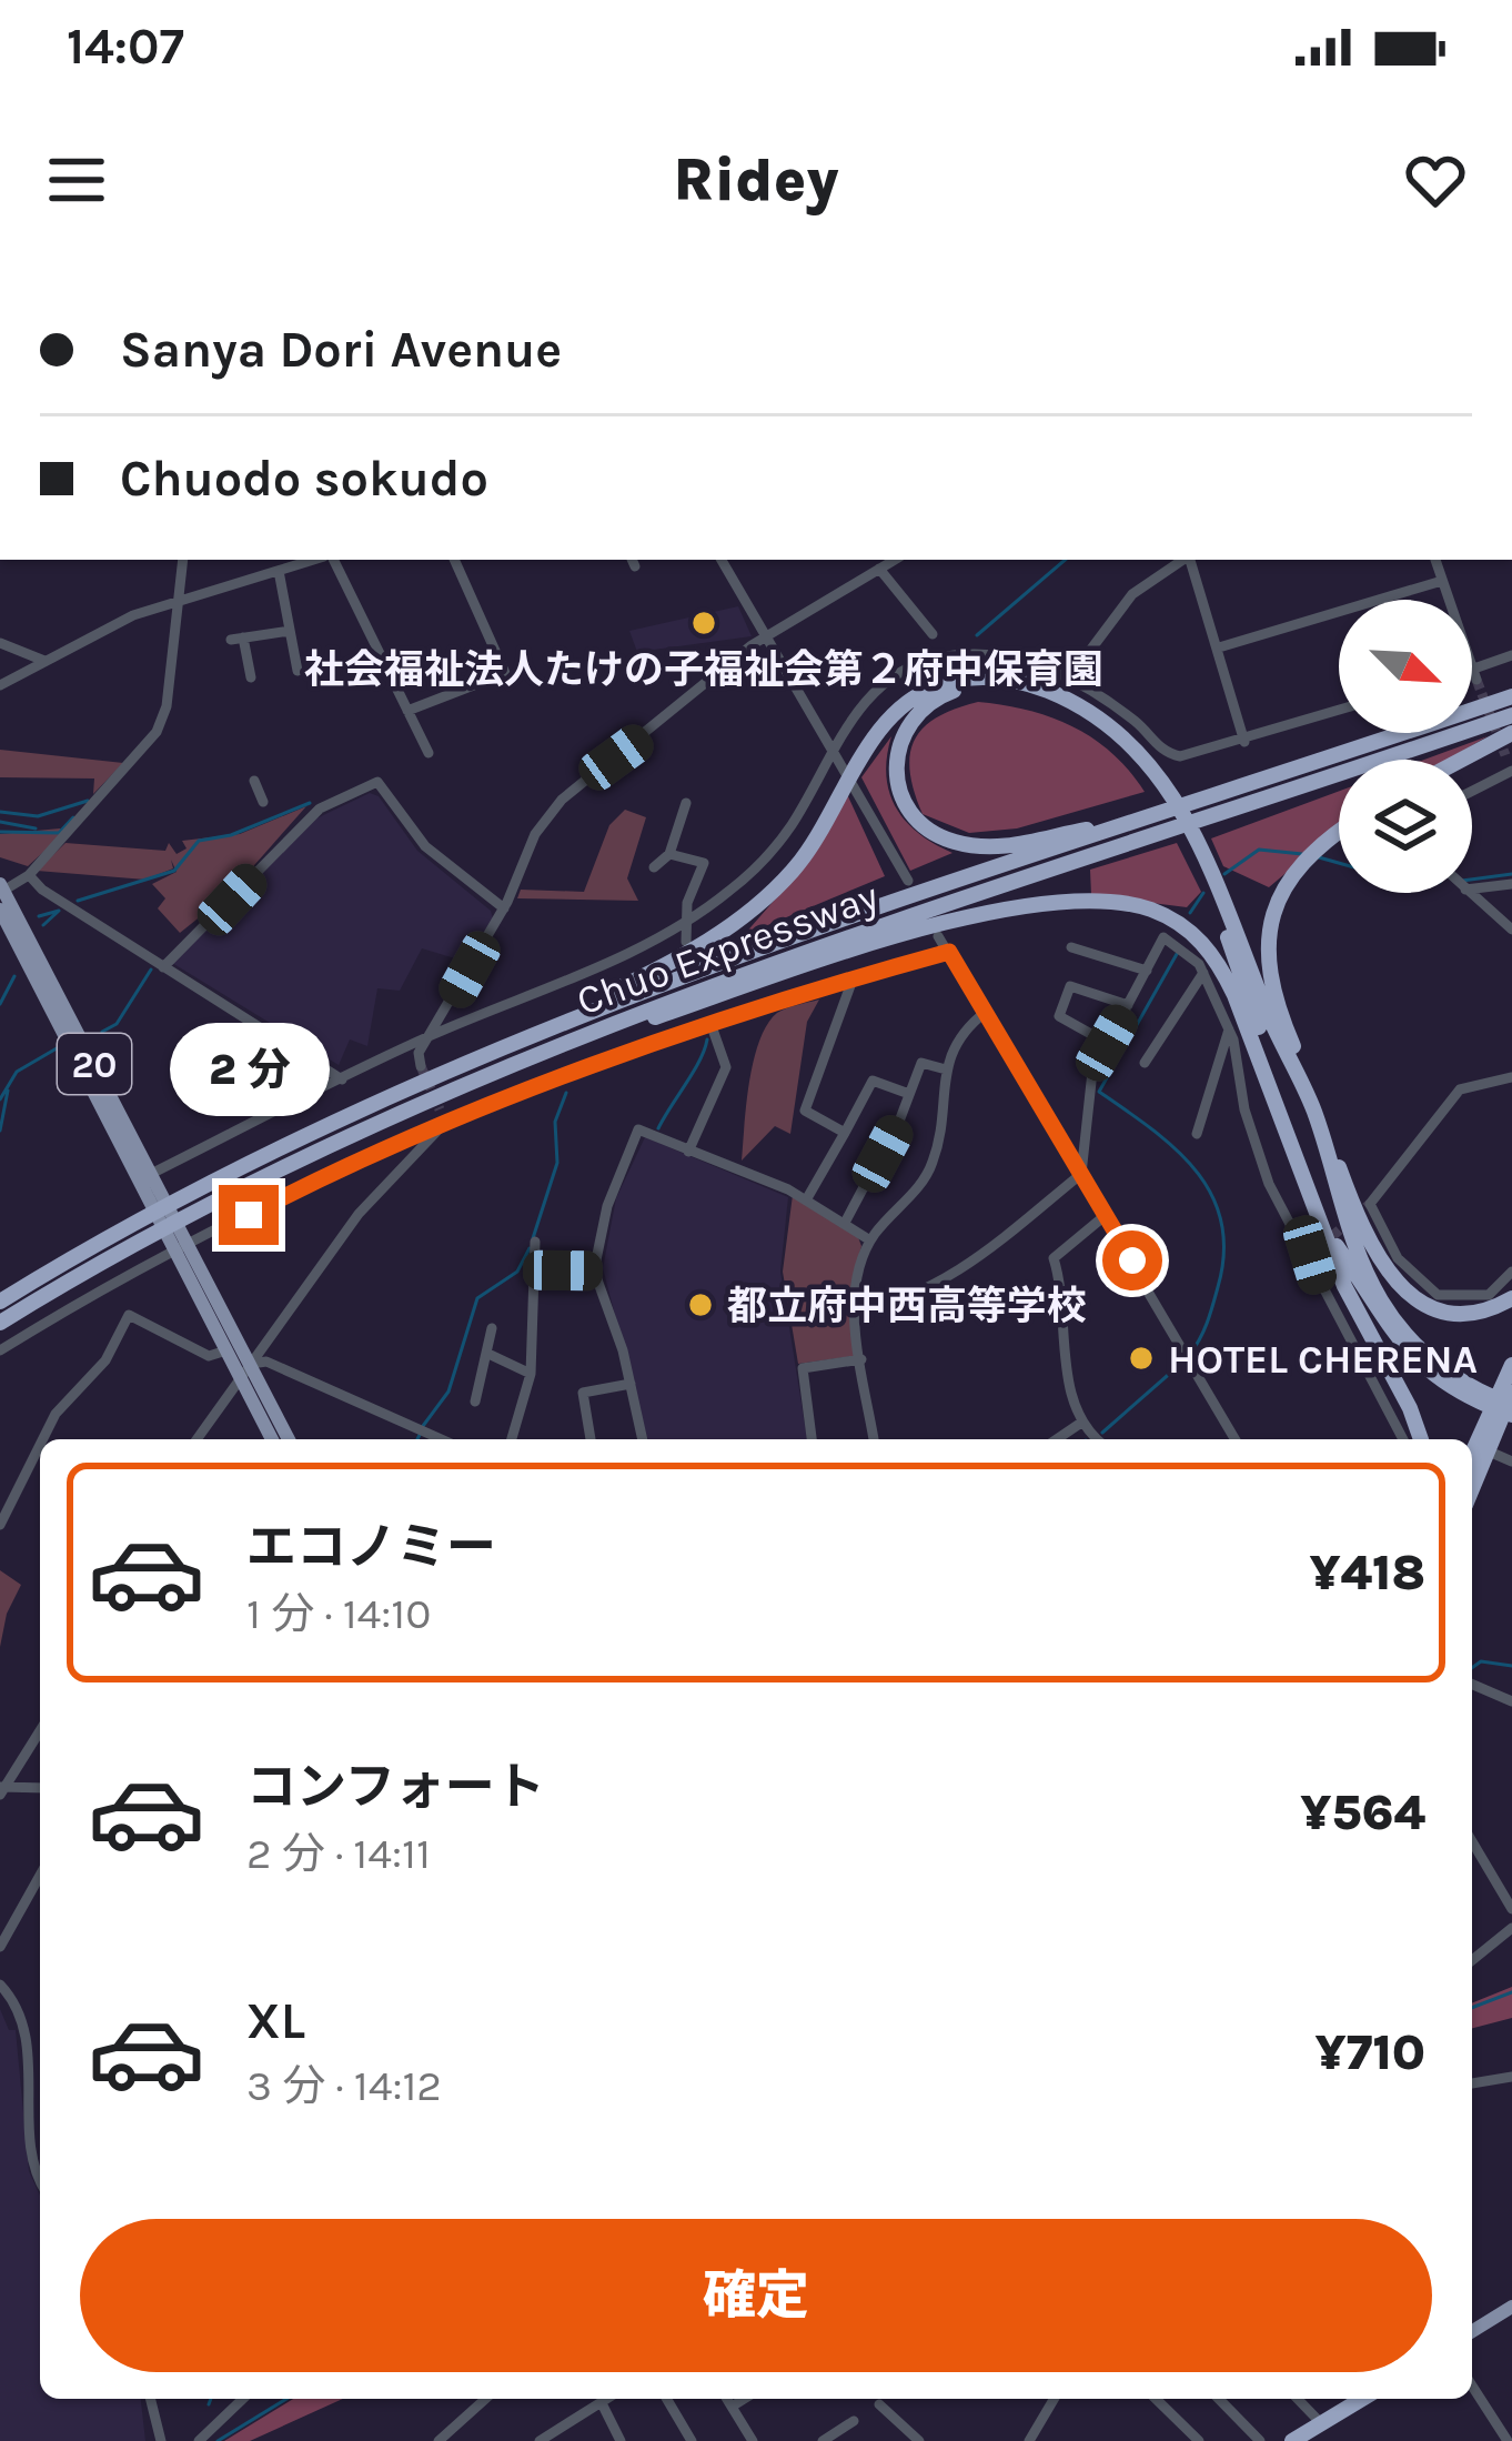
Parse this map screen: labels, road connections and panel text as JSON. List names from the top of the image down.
{
  "streets": {
    "highway": ["Chuo Expressway"],
    "main road": ["20"]
  },
  "places": ["社会福祉法人たけの子福祉会第２府中保育園", "都立府中西高等学校", "HOTEL CHERENA"],
  "north": "bottom right",
  "page": {
    "status": "14:07",
    "header": "Ridey",
    "banner": ["Sanya Dori Avenue", "Chuodo sokudo"],
    "bubble": "2 分",
    "list": [
      {
        "name": "エコノミー",
        "note": "1 分 · 14:10",
        "value": "¥418"
      },
      {
        "name": "コンフォート",
        "note": "2 分 · 14:11",
        "value": "¥564"
      },
      {
        "name": "XL",
        "note": "3 分 · 14:12",
        "value": "¥710"
      }
    ],
    "buttons": "確定"
  }
}
